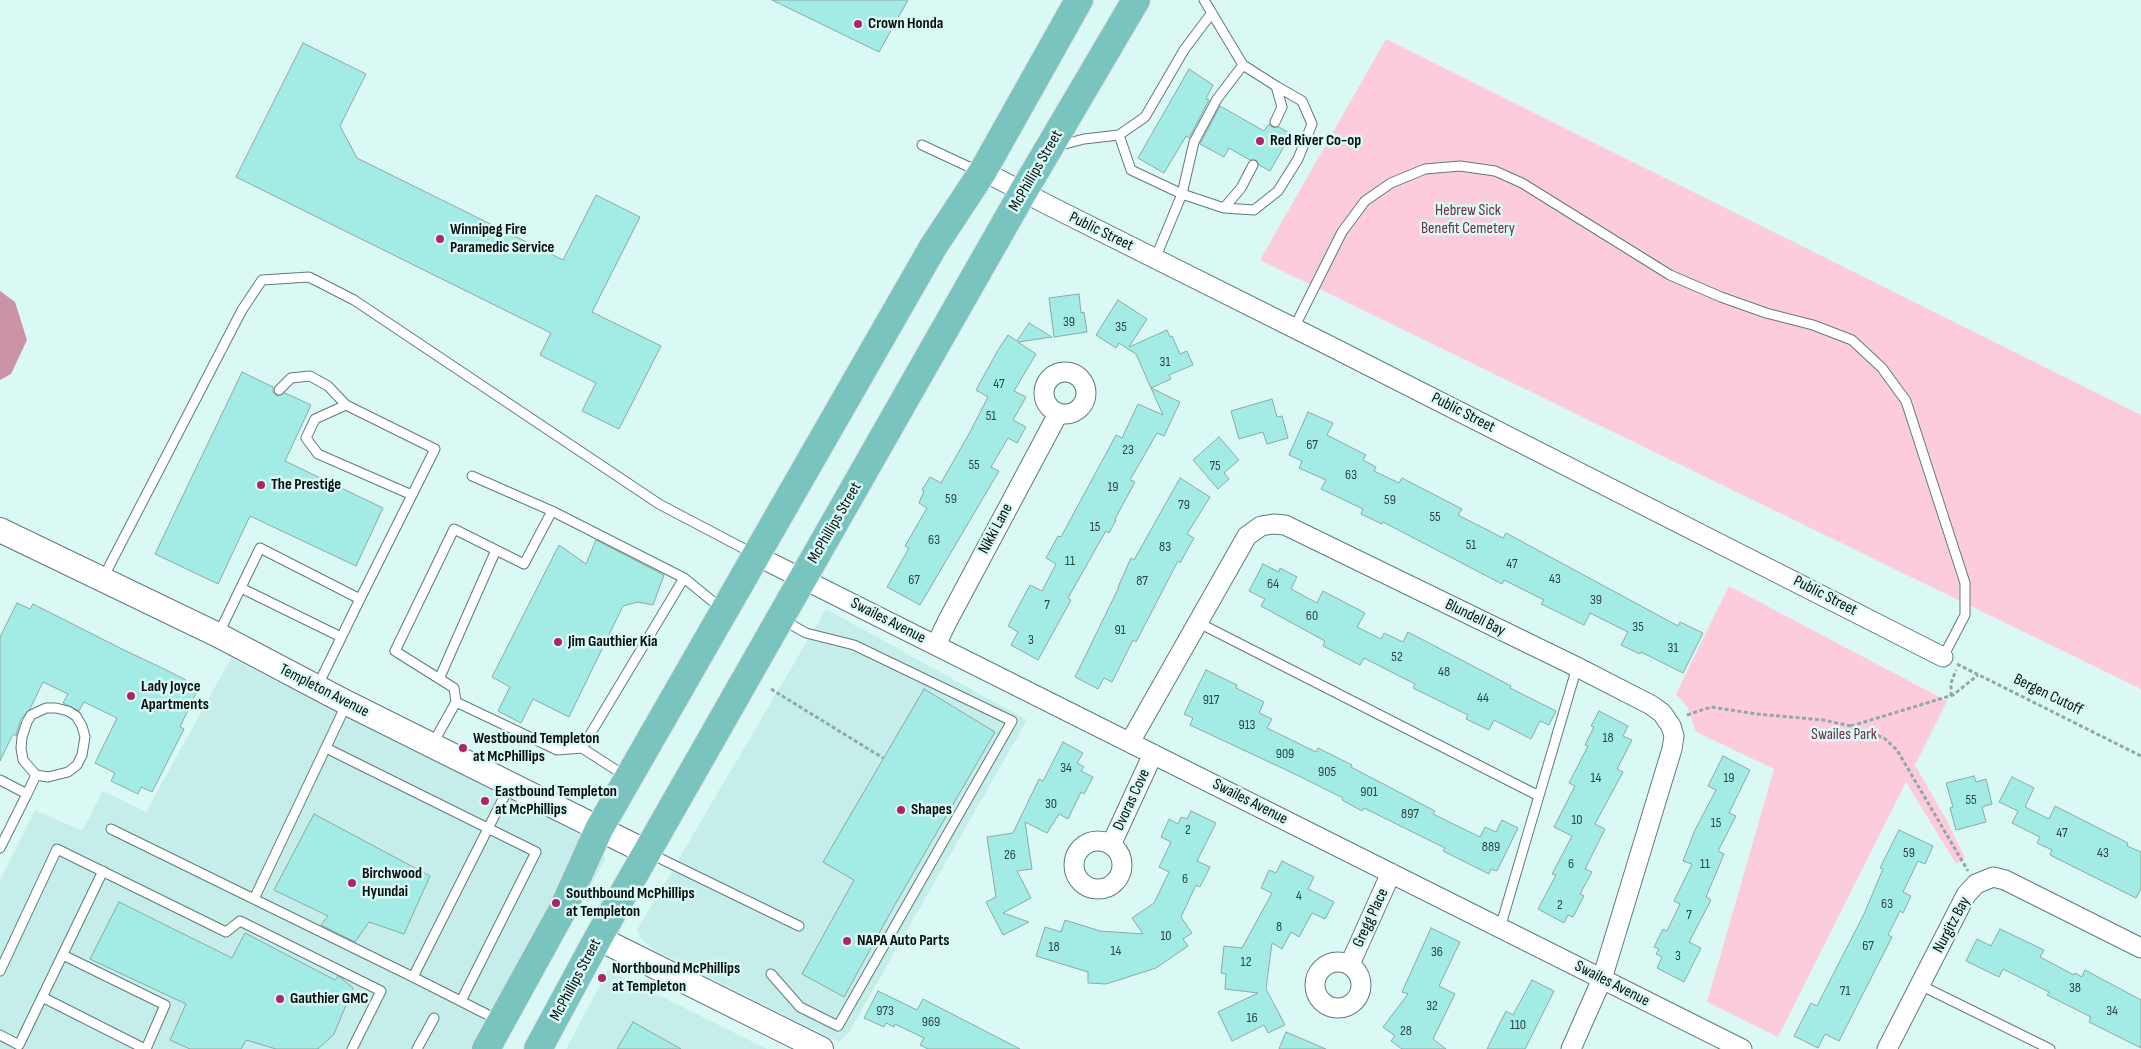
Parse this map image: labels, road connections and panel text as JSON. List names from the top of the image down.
{
  "streets": {
    "main road": ["McPhillips Street"],
    "street": [
      "Public Street",
      "Nikki Lane",
      "Blundell Bay",
      "Swailes Avenue",
      "Templeton Avenue",
      "Dvoras Cove",
      "Gregg Place",
      "Nurgitz Bay"
    ],
    "path": ["Bergen Cutoff"]
  },
  "crossings": [
    ["McPhillips Street", "Public Street"],
    ["McPhillips Street", "Swailes Avenue"],
    ["McPhillips Street", "Templeton Avenue"],
    ["Public Street", "Bergen Cutoff"],
    ["Nikki Lane", "Swailes Avenue"],
    ["Blundell Bay", "Swailes Avenue"],
    ["Swailes Avenue", "Dvoras Cove"],
    ["Swailes Avenue", "Gregg Place"]
  ],
  "parks": ["Hebrew Sick Benefit Cemetery", "Swailes Park"],
  "places": [
    "Crown Honda",
    "Red River Co-op",
    "Winnipeg Fire Paramedic Service",
    "The Prestige",
    "Jim Gauthier Kia",
    "Lady Joyce Apartments",
    "Westbound Templeton at McPhillips",
    "Eastbound Templeton at McPhillips",
    "Shapes",
    "Birchwood Hyundai",
    "Southbound McPhillips at Templeton",
    "NAPA Auto Parts",
    "Northbound McPhillips at Templeton",
    "Gauthier GMC"
  ],
  "house_numbers": [
    "39",
    "35",
    "31",
    "47",
    "51",
    "67",
    "23",
    "55",
    "75",
    "63",
    "19",
    "59",
    "59",
    "79",
    "55",
    "15",
    "63",
    "51",
    "83",
    "11",
    "47",
    "43",
    "67",
    "87",
    "64",
    "39",
    "7",
    "60",
    "35",
    "91",
    "3",
    "31",
    "52",
    "48",
    "44",
    "917",
    "913",
    "18",
    "909",
    "34",
    "905",
    "14",
    "19",
    "901",
    "55",
    "30",
    "897",
    "10",
    "15",
    "2",
    "47",
    "889",
    "59",
    "43",
    "26",
    "6",
    "11",
    "6",
    "4",
    "63",
    "2",
    "7",
    "8",
    "10",
    "67",
    "18",
    "14",
    "36",
    "3",
    "12",
    "38",
    "71",
    "32",
    "973",
    "34",
    "16",
    "969",
    "110",
    "28"
  ]
}
